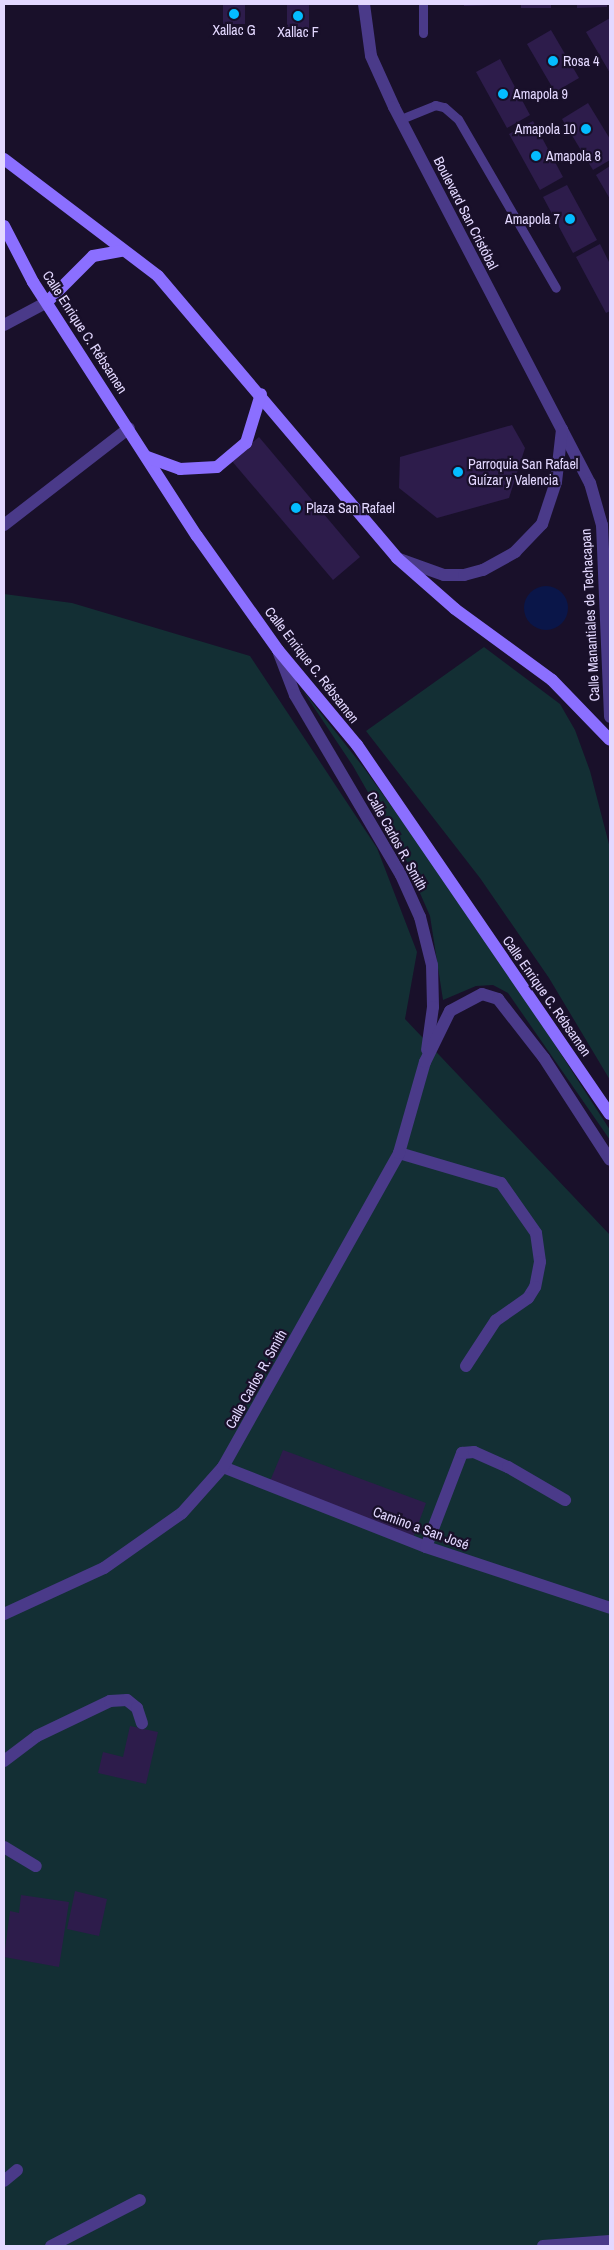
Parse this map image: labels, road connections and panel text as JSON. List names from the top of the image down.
{
  "streets": {
    "main road": ["Calle Enrique C. Rébsamen"],
    "street": [
      "Boulevard San Cristóbal",
      "Calle Manantiales de Techacapan",
      "Calle Carlos R. Smith",
      "Camino a San José"
    ]
  },
  "crossings": [
    ["Boulevard San Cristóbal", "Calle Manantiales de Techacapan"],
    ["Calle Enrique C. Rébsamen", "Calle Carlos R. Smith"],
    ["Calle Carlos R. Smith", "Camino a San José"]
  ],
  "places": [
    "Xallac G",
    "Xallac F",
    "Rosa 4",
    "Amapola 9",
    "Amapola 10",
    "Amapola 8",
    "Amapola 7",
    "Parroquia San Rafael Guízar y Valencia",
    "Plaza San Rafael"
  ]
}
